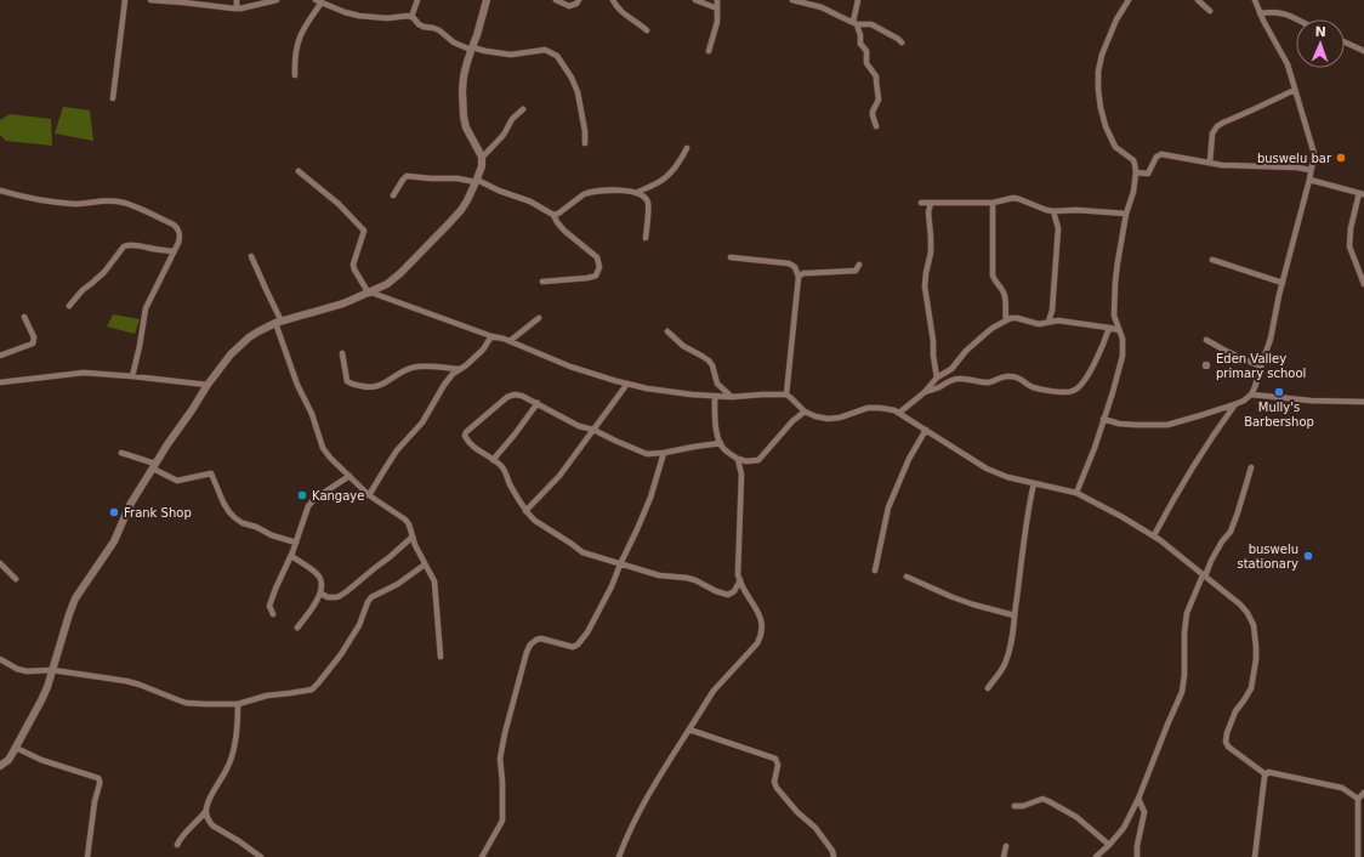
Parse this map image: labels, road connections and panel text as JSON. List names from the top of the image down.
{
  "places": [
    "buswelu bar",
    "Eden Valley primary school",
    "Mully's Barbershop",
    "Kangaye",
    "Frank Shop",
    "buswelu stationary"
  ],
  "north": "top"
}
